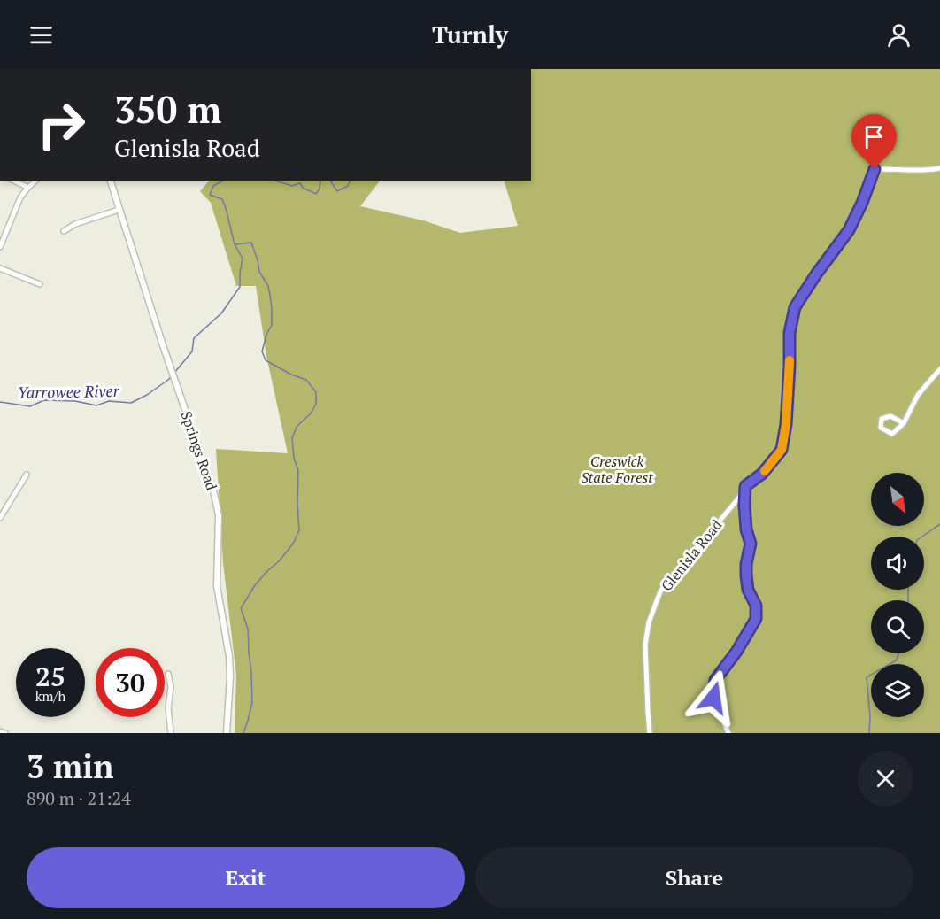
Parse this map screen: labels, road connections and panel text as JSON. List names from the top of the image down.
{
  "streets": {
    "street": ["Springs Road", "Glenisla Road"]
  },
  "water": ["Yarrowee River"],
  "parks": ["Creswick State Forest"],
  "north": "bottom right",
  "page": {
    "header": "Turnly",
    "turn": ["350 m", "Glenisla Road"],
    "speed": "25 km/h",
    "limit": "30",
    "heading": ["3 min", "890 m · 21:24"],
    "buttons": ["Exit", "Share"]
  }
}
